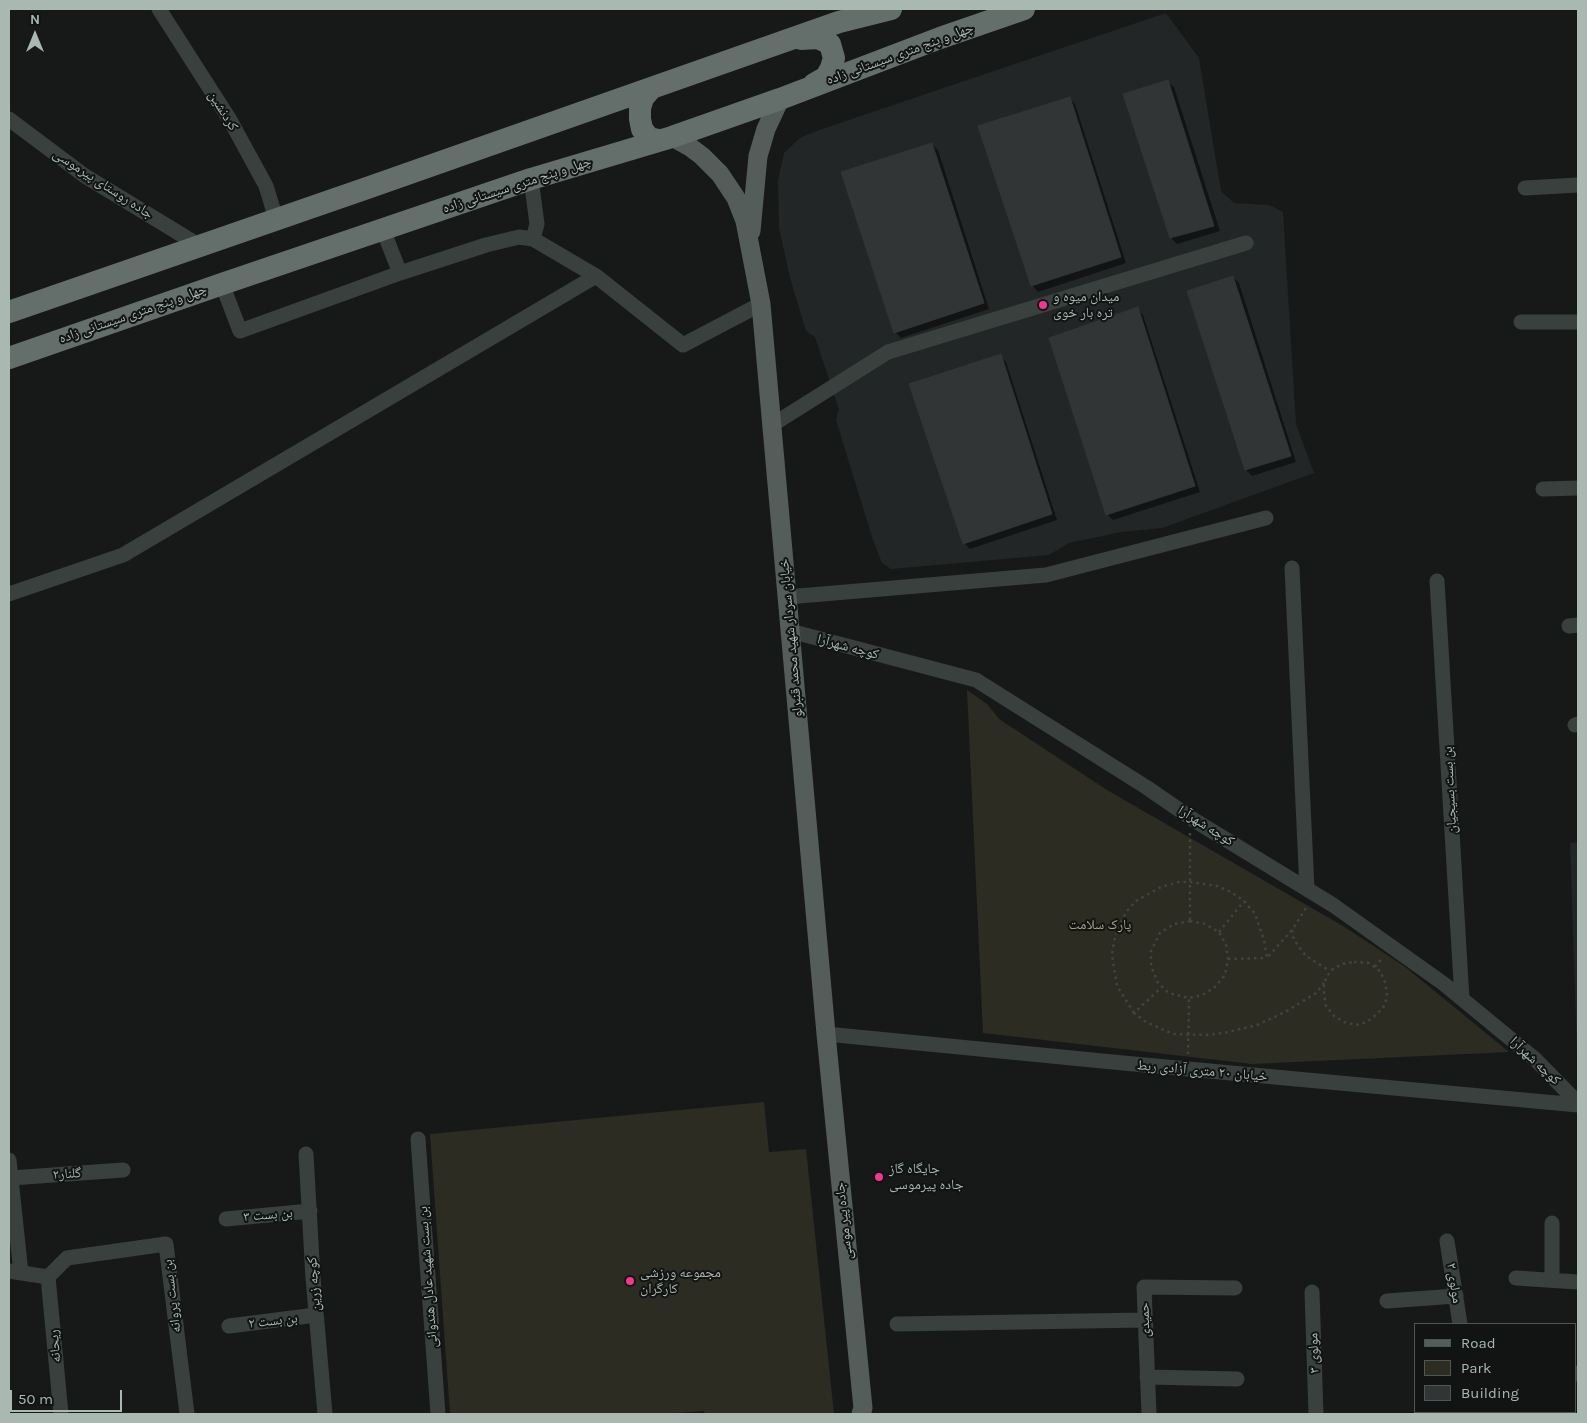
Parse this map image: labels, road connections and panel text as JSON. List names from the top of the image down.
{
  "streets": {
    "highway": ["چهل و پنج متری سیستانی زاده"],
    "main road": ["خیابان سردار شهید محمد قنبرلو", "جاده پیر موسی"],
    "street": [
      "کردنشین",
      "جاده روستای پیرموسی",
      "کوچه شهرآرا",
      "بن بست بسیجیان",
      "خیابان ۲۰ متری آزادی ربط",
      "گلنار۲",
      "بن بست ۳",
      "بن بست شهید عادل هندوانی",
      "مولوی ۲",
      "کوچه زرین",
      "بن بست پروانه",
      "حمیدی",
      "بن بست ۲",
      "ریحانه",
      "مولوی ۳"
    ]
  },
  "crossings": [
    ["خیابان سردار شهید محمد قنبرلو", "کوچه شهرآرا"],
    ["خیابان سردار شهید محمد قنبرلو", "خیابان ۲۰ متری آزادی ربط"],
    ["خیابان سردار شهید محمد قنبرلو", "جاده پیر موسی"],
    ["کوچه شهرآرا", "بن بست بسیجیان"],
    ["کوچه شهرآرا", "خیابان ۲۰ متری آزادی ربط"],
    ["خیابان ۲۰ متری آزادی ربط", "جاده پیر موسی"],
    ["بن بست ۳", "کوچه زرین"],
    ["کوچه زرین", "بن بست ۲"],
    ["بن بست پروانه", "ریحانه"]
  ],
  "parks": ["پارک سلامت"],
  "places": ["میدان میوه و تره بار خوی", "جایگاه گاز جاده پیرموسی", "مجموعه ورزشی کارگران"],
  "legend": ["Road", "Park", "Building"],
  "scale_bar": "50 m",
  "north": "top"
}
